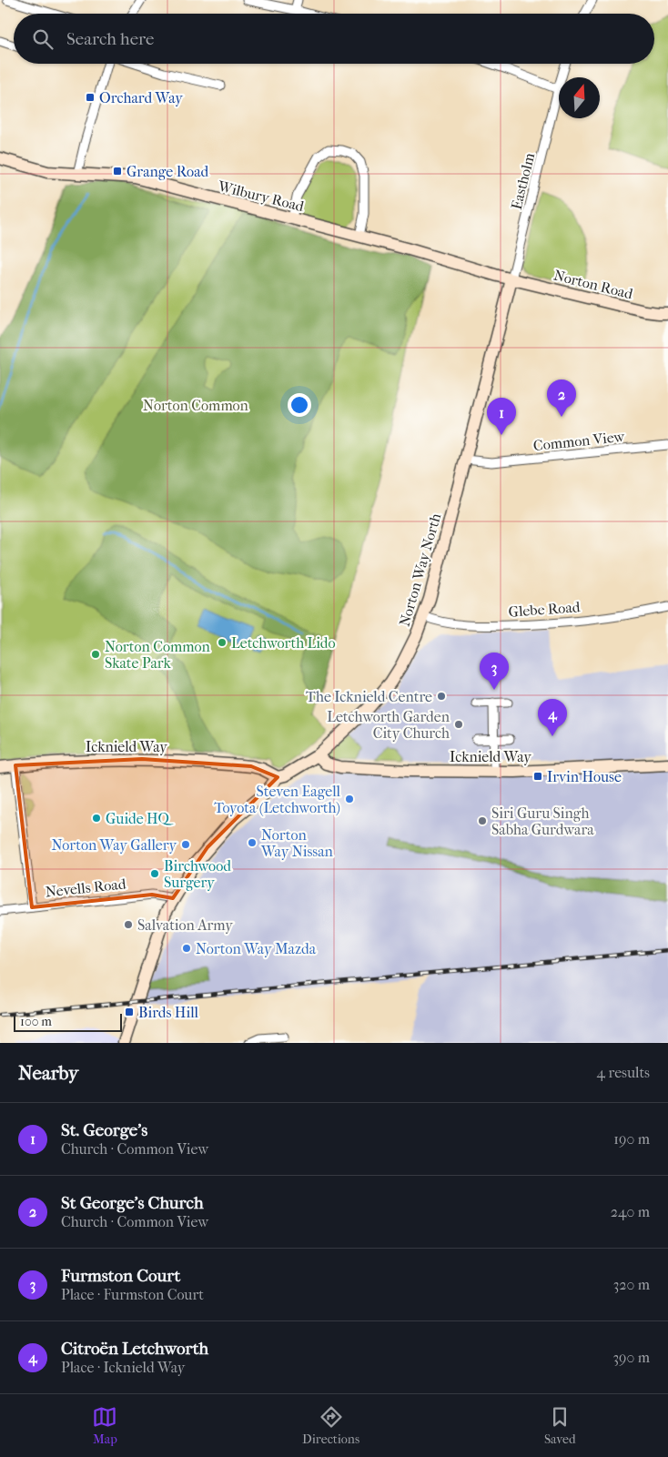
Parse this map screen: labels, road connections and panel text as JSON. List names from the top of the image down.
{
  "streets": {
    "street": [
      "Eastholm",
      "Wilbury Road",
      "Norton Road",
      "Common View",
      "Norton Way North",
      "Glebe Road",
      "Icknield Way",
      "Nevells Road"
    ]
  },
  "crossings": [
    ["Eastholm", "Wilbury Road"],
    ["Eastholm", "Norton Road"],
    ["Eastholm", "Norton Way North"],
    ["Wilbury Road", "Norton Road"],
    ["Wilbury Road", "Norton Way North"],
    ["Norton Road", "Norton Way North"],
    ["Common View", "Norton Way North"],
    ["Norton Way North", "Glebe Road"],
    ["Norton Way North", "Icknield Way"],
    ["Norton Way North", "Nevells Road"]
  ],
  "parks": ["Norton Common"],
  "places": {
    "transit": [
      "Orchard Way",
      "Grange Road",
      "Irvin House",
      "Birds Hill"
    ],
    "other": [
      "Letchworth Lido",
      "Norton Common Skate Park",
      "The Icknield Centre",
      "Letchworth Garden City Church",
      "Steven Eagell Toyota (Letchworth)",
      "Guide HQ",
      "Siri Guru Singh Sabha Gurdwara",
      "Norton Way Nissan",
      "Norton Way Gallery",
      "Birchwood Surgery",
      "Salvation Army",
      "Norton Way Mazda"
    ]
  },
  "scale_bar": "100 m",
  "north": "top",
  "page": {
    "search": "Search here",
    "pins": [
      "2",
      "1",
      "3",
      "4"
    ],
    "scale": "100 m",
    "heading": ["Nearby", "4 results"],
    "list": [
      {
        "mark": "1",
        "name": "St. George's",
        "note": "Church · Common View",
        "value": "190 m"
      },
      {
        "mark": "2",
        "name": "St George's Church",
        "note": "Church · Common View",
        "value": "240 m"
      },
      {
        "mark": "3",
        "name": "Furmston Court",
        "note": "Place · Furmston Court",
        "value": "320 m"
      },
      {
        "mark": "4",
        "name": "Citroën Letchworth",
        "note": "Place · Icknield Way",
        "value": "390 m"
      }
    ],
    "nav": ["Map", "Directions", "Saved"]
  }
}
